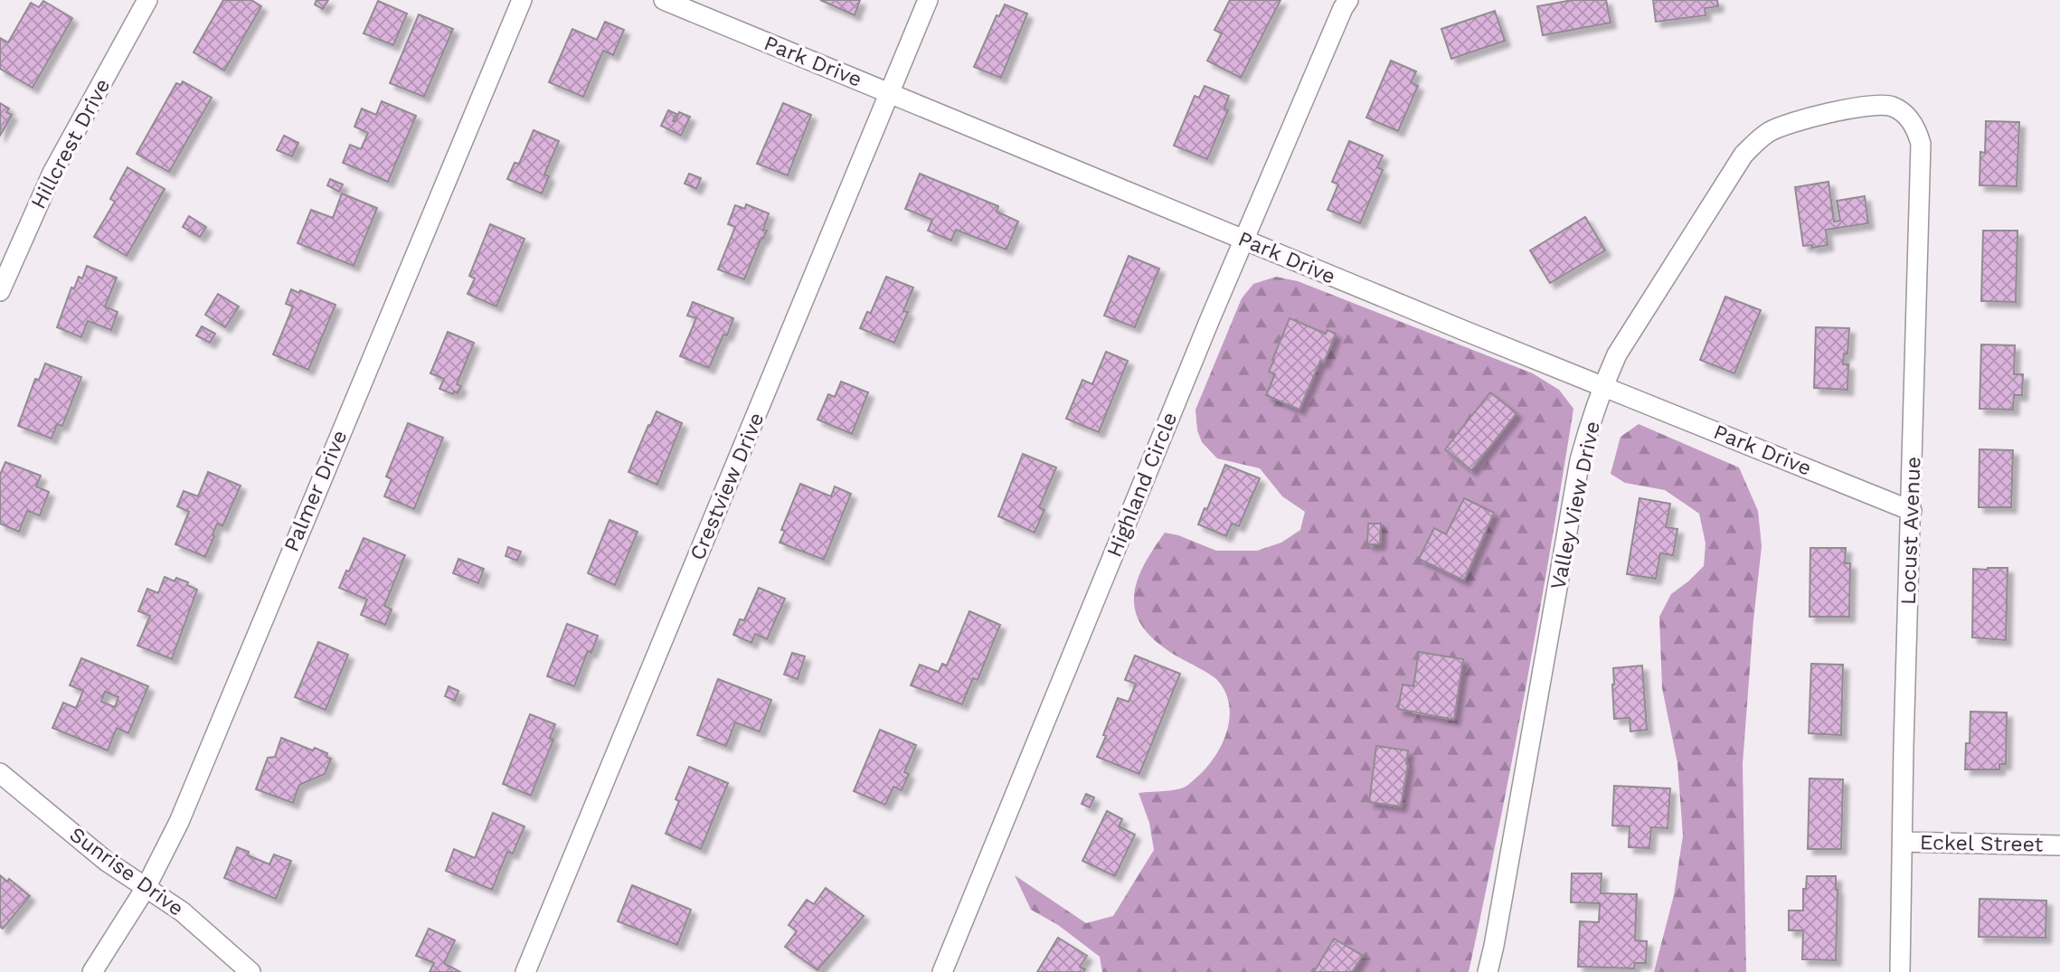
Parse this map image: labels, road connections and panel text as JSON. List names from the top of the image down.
{
  "streets": {
    "street": [
      "Park Drive",
      "Hillcrest Drive",
      "Highland Circle",
      "Crestview Drive",
      "Palmer Drive",
      "Valley View Drive",
      "Locust Avenue",
      "Eckel Street",
      "Sunrise Drive"
    ]
  },
  "crossings": [
    ["Park Drive", "Highland Circle"],
    ["Park Drive", "Crestview Drive"],
    ["Park Drive", "Valley View Drive"],
    ["Park Drive", "Locust Avenue"],
    ["Palmer Drive", "Sunrise Drive"],
    ["Valley View Drive", "Locust Avenue"],
    ["Locust Avenue", "Eckel Street"]
  ]
}
